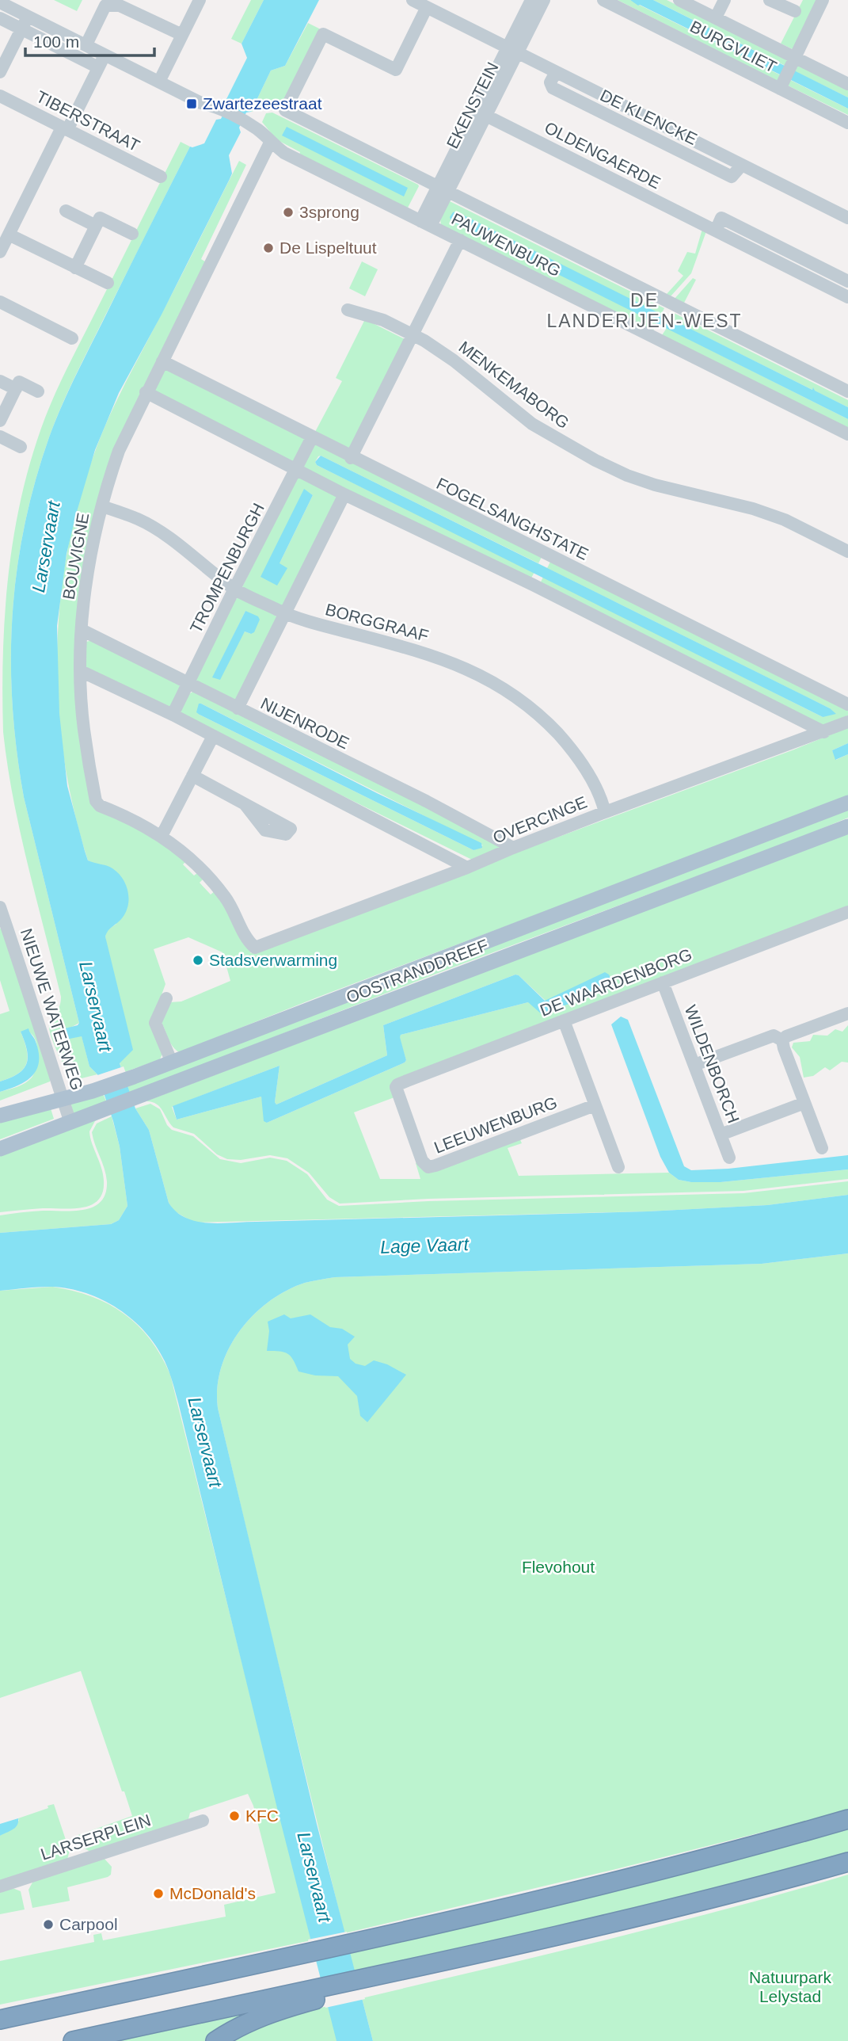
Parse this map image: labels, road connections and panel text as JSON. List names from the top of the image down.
{
  "streets": {
    "main road": ["OOSTRANDDREEF"],
    "street": [
      "BURGVLIET",
      "EKENSTEIN",
      "DE KLENCKE",
      "TIBERSTRAAT",
      "OLDENGAERDE",
      "PAUWENBURG",
      "MENKEMABORG",
      "FOGELSANGHSTATE",
      "BOUVIGNE",
      "TROMPENBURGH",
      "BORGGRAAF",
      "NIJENRODE",
      "OVERCINGE",
      "DE WAARDENBORG",
      "NIEUWE WATERWEG",
      "WILDENBORCH",
      "LEEUWENBURG",
      "LARSERPLEIN"
    ]
  },
  "crossings": [
    ["EKENSTEIN", "DE KLENCKE"],
    ["EKENSTEIN", "OLDENGAERDE"],
    ["EKENSTEIN", "PAUWENBURG"],
    ["DE KLENCKE", "PAUWENBURG"],
    ["PAUWENBURG", "BOUVIGNE"],
    ["FOGELSANGHSTATE", "BOUVIGNE"],
    ["FOGELSANGHSTATE", "TROMPENBURGH"],
    ["BOUVIGNE", "BORGGRAAF"],
    ["BOUVIGNE", "NIJENRODE"],
    ["BOUVIGNE", "OVERCINGE"],
    ["TROMPENBURGH", "BORGGRAAF"],
    ["TROMPENBURGH", "NIJENRODE"],
    ["BORGGRAAF", "OVERCINGE"],
    ["NIJENRODE", "OVERCINGE"],
    ["OOSTRANDDREEF", "NIEUWE WATERWEG"],
    ["DE WAARDENBORG", "WILDENBORCH"],
    ["DE WAARDENBORG", "LEEUWENBURG"]
  ],
  "districts": ["DE LANDERIJEN-WEST"],
  "water": ["Larservaart", "Lage Vaart"],
  "parks": ["Flevohout", "Natuurpark Lelystad"],
  "places": {
    "transit": ["Zwartezeestraat"],
    "other": [
      "3sprong",
      "De Lispeltuut",
      "Stadsverwarming",
      "KFC",
      "McDonald's",
      "Carpool"
    ]
  },
  "scale_bar": "100 m"
}
